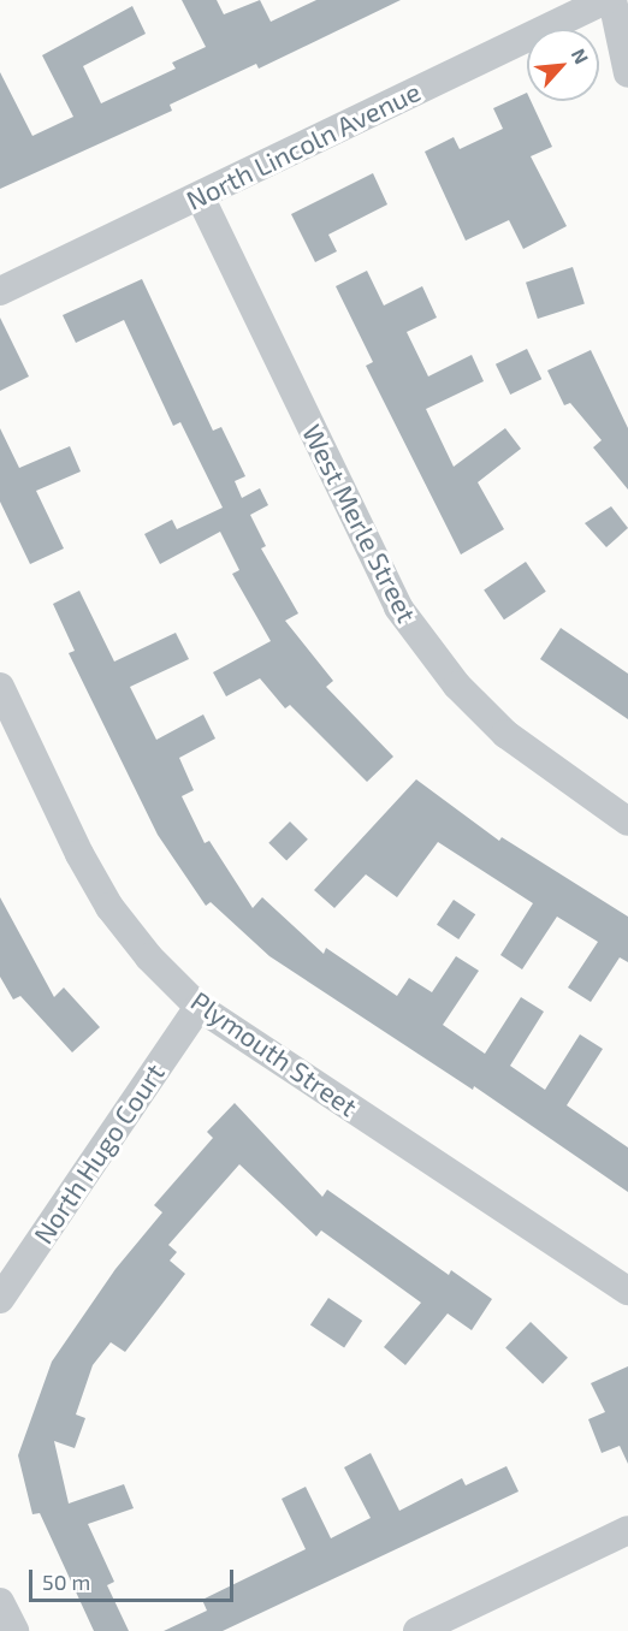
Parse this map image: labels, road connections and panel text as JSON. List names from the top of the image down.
{
  "streets": {
    "street": [
      "North Lincoln Avenue",
      "West Merle Street",
      "Plymouth Street",
      "North Hugo Court"
    ]
  },
  "crossings": [
    ["North Lincoln Avenue", "West Merle Street"],
    ["Plymouth Street", "North Hugo Court"]
  ],
  "scale_bar": "50 m",
  "north": "top right"
}
